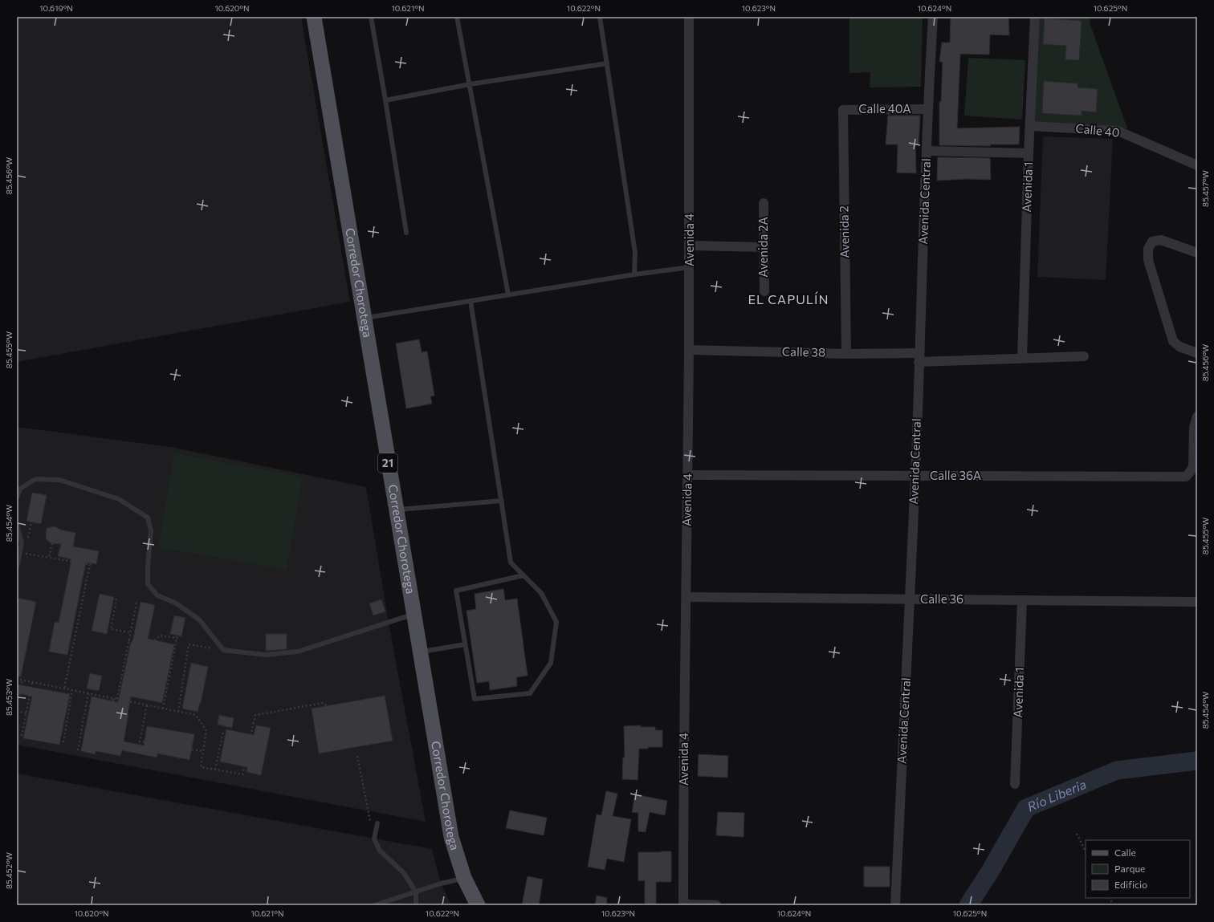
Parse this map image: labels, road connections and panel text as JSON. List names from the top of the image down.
{
  "streets": {
    "main road": ["Corredor Chorotega", "21"],
    "street": [
      "Calle 40A",
      "Calle 40",
      "Avenida 1",
      "Avenida Central",
      "Avenida 2",
      "Avenida 4",
      "Avenida 2A",
      "Calle 38",
      "Calle 36A",
      "Calle 36"
    ]
  },
  "crossings": [
    ["Calle 40A", "Avenida Central"],
    ["Calle 40A", "Avenida 2"],
    ["Calle 40", "Avenida 1"],
    ["Avenida 1", "Calle 38"],
    ["Avenida 1", "Calle 36"],
    ["Avenida Central", "Calle 38"],
    ["Avenida Central", "Calle 36A"],
    ["Avenida Central", "Calle 36"],
    ["Avenida 2", "Calle 38"],
    ["Avenida 4", "Calle 38"],
    ["Avenida 4", "Calle 36A"],
    ["Avenida 4", "Calle 36"]
  ],
  "districts": ["EL CAPULÍN"],
  "water": ["Río Liberia"],
  "legend": ["Calle", "Parque", "Edificio"],
  "coordinates": [
    "10.619°N",
    "10.620°N",
    "10.621°N",
    "10.622°N",
    "10.623°N",
    "10.624°N",
    "10.625°N",
    "85.456°W",
    "85.457°W",
    "85.455°W",
    "85.454°W",
    "85.453°W",
    "85.452°W"
  ]
}
